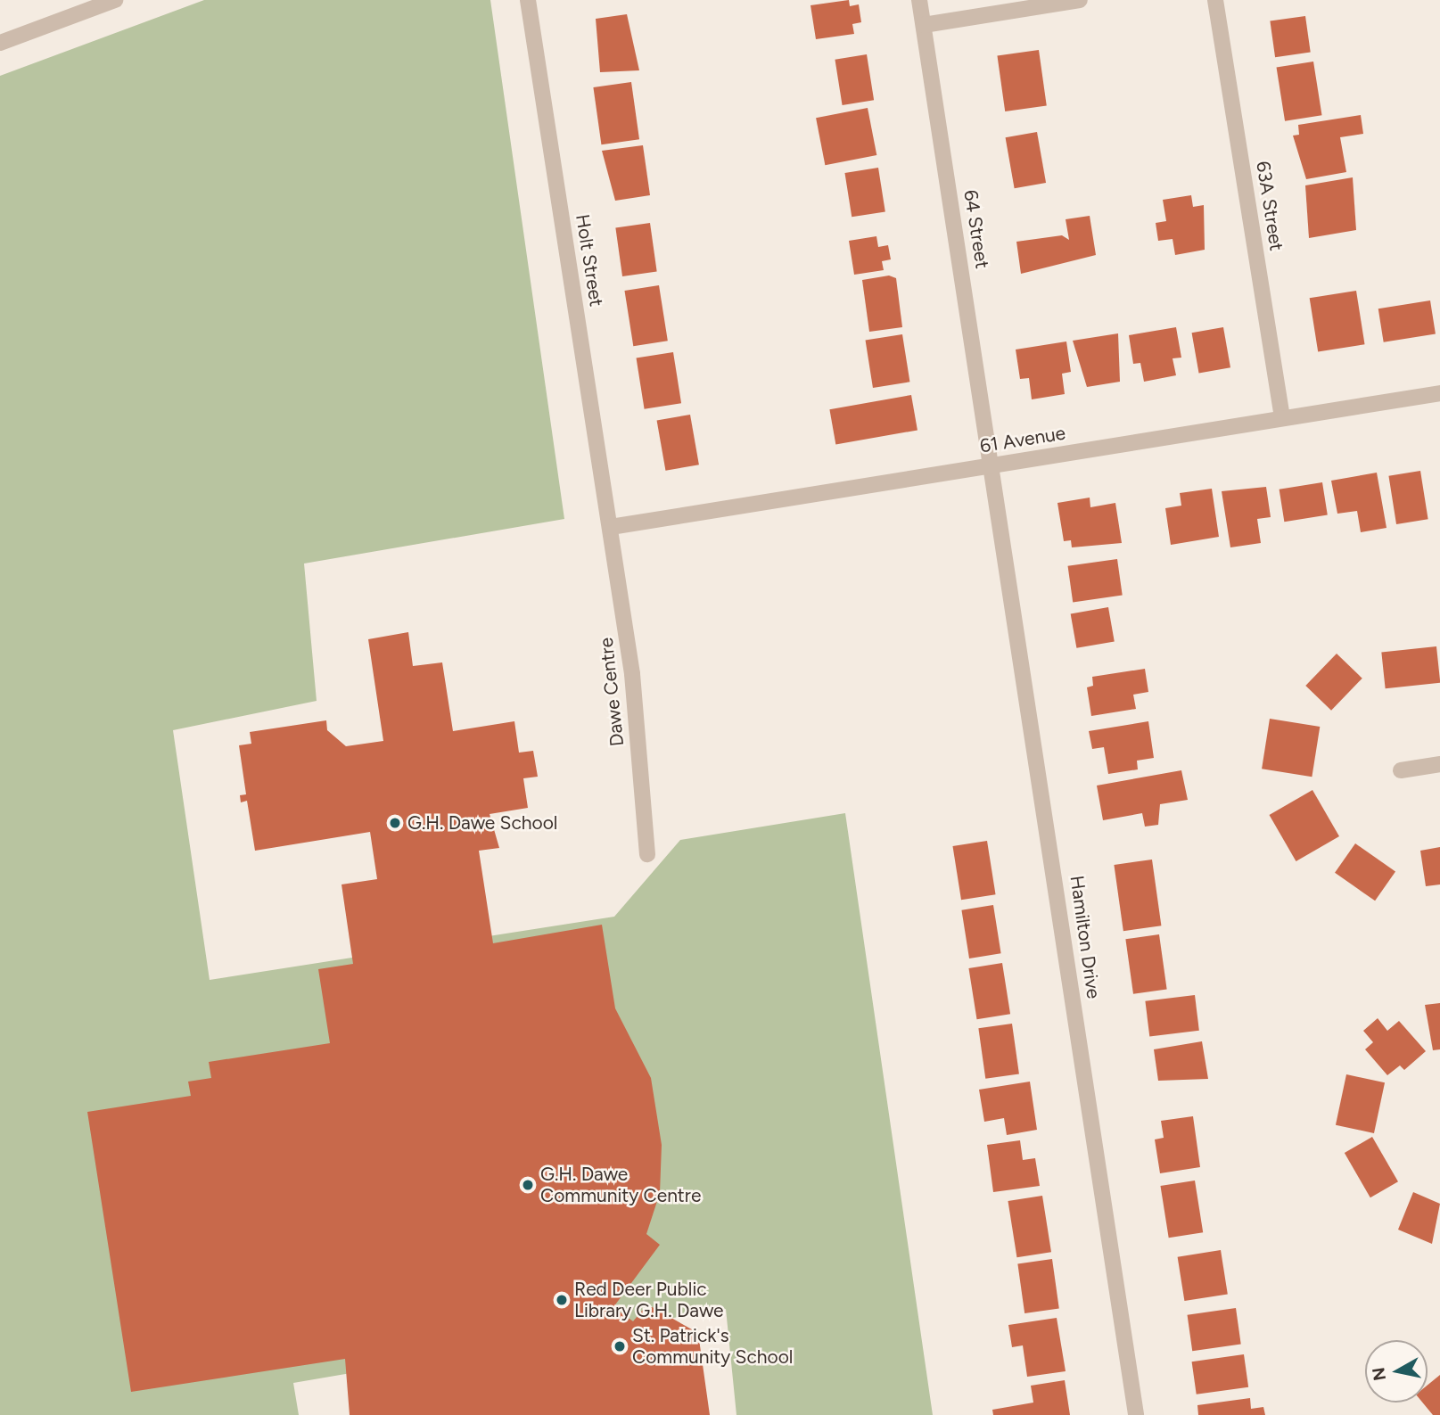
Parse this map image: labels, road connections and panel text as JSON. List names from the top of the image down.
{
  "streets": {
    "street": [
      "63A Street",
      "64 Street",
      "Holt Street",
      "61 Avenue",
      "Dawe Centre",
      "Hamilton Drive"
    ]
  },
  "crossings": [
    ["63A Street", "61 Avenue"],
    ["64 Street", "61 Avenue"],
    ["64 Street", "Hamilton Drive"],
    ["Holt Street", "61 Avenue"],
    ["Holt Street", "Dawe Centre"],
    ["61 Avenue", "Dawe Centre"],
    ["61 Avenue", "Hamilton Drive"]
  ],
  "places": [
    "G.H. Dawe School",
    "G.H. Dawe Community Centre",
    "Red Deer Public Library G.H. Dawe",
    "St. Patrick's Community School"
  ],
  "north": "left"
}
